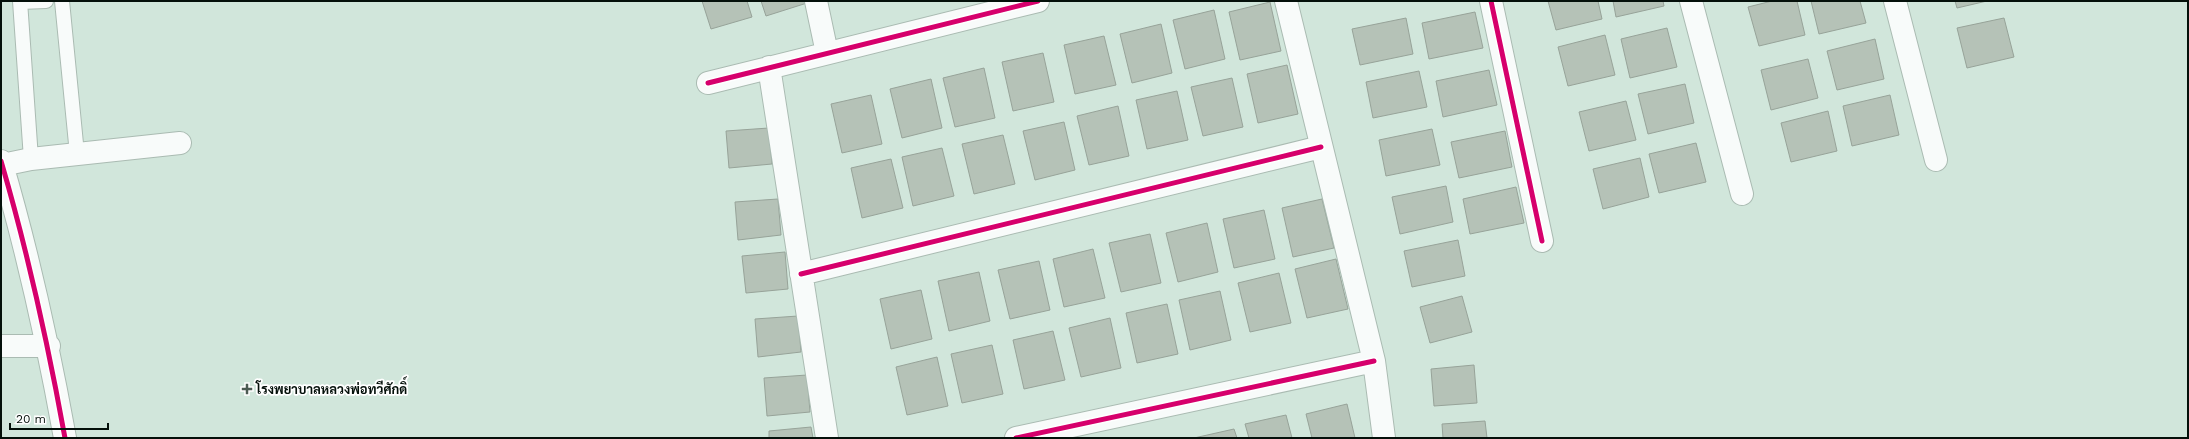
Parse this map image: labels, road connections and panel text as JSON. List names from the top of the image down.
{
  "places": {
    "health": ["โรงพยาบาลหลวงพ่อทวีศักดิ์"]
  },
  "scale_bar": "20 m"
}
